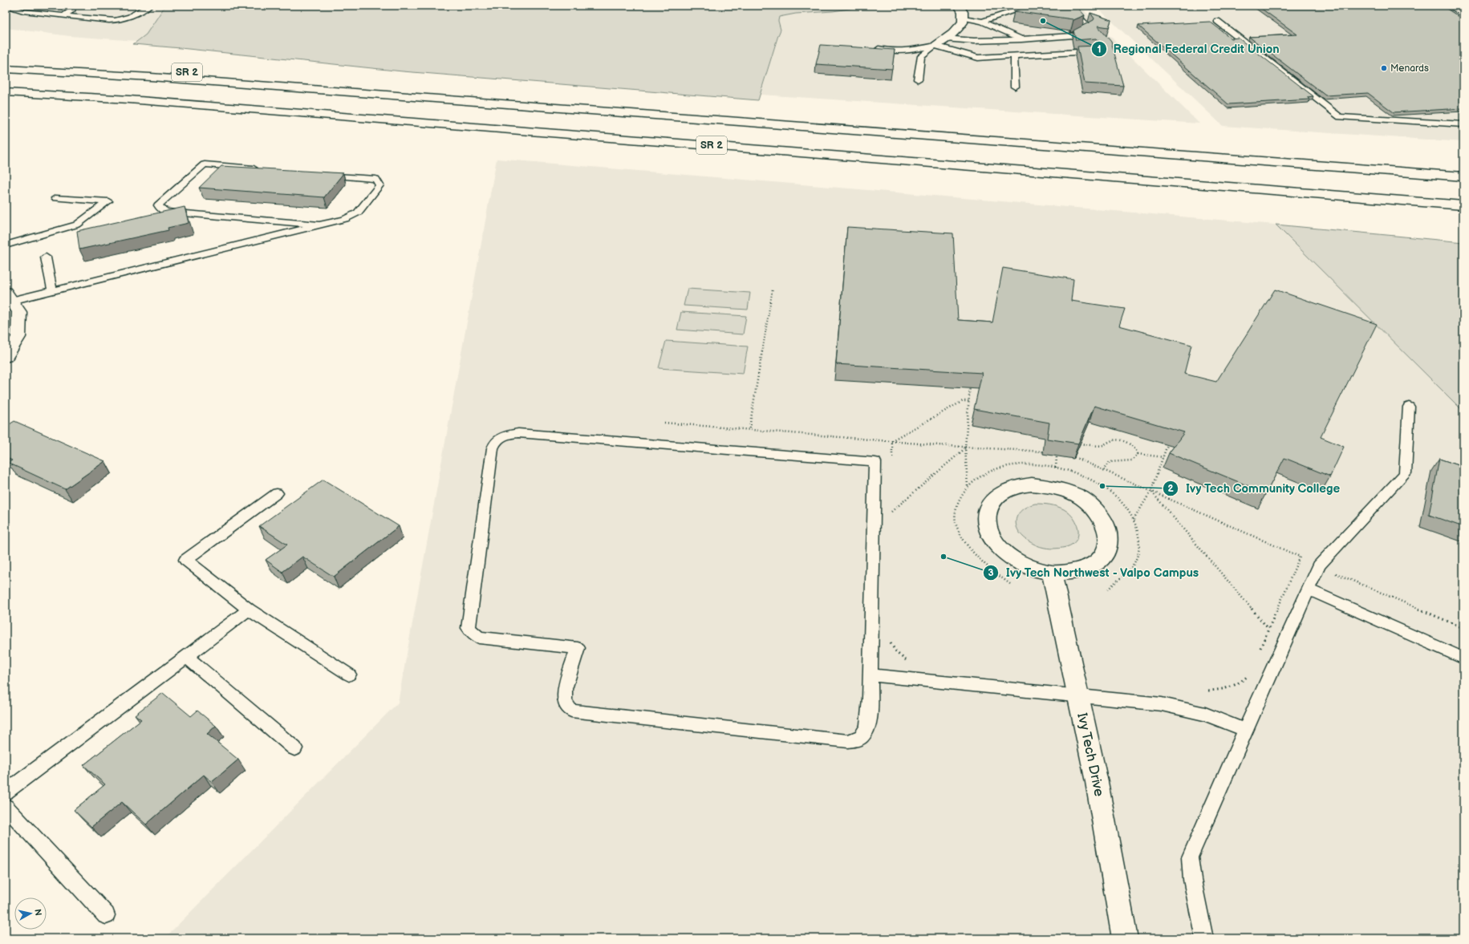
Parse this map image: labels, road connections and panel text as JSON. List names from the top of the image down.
{
  "streets": {
    "main road": ["SR 2", "Ivy Tech Drive"]
  },
  "places": [
    "Regional Federal Credit Union",
    "Menards",
    "Ivy Tech Community College",
    "Ivy Tech Northwest - Valpo Campus"
  ],
  "north": "right"
}
